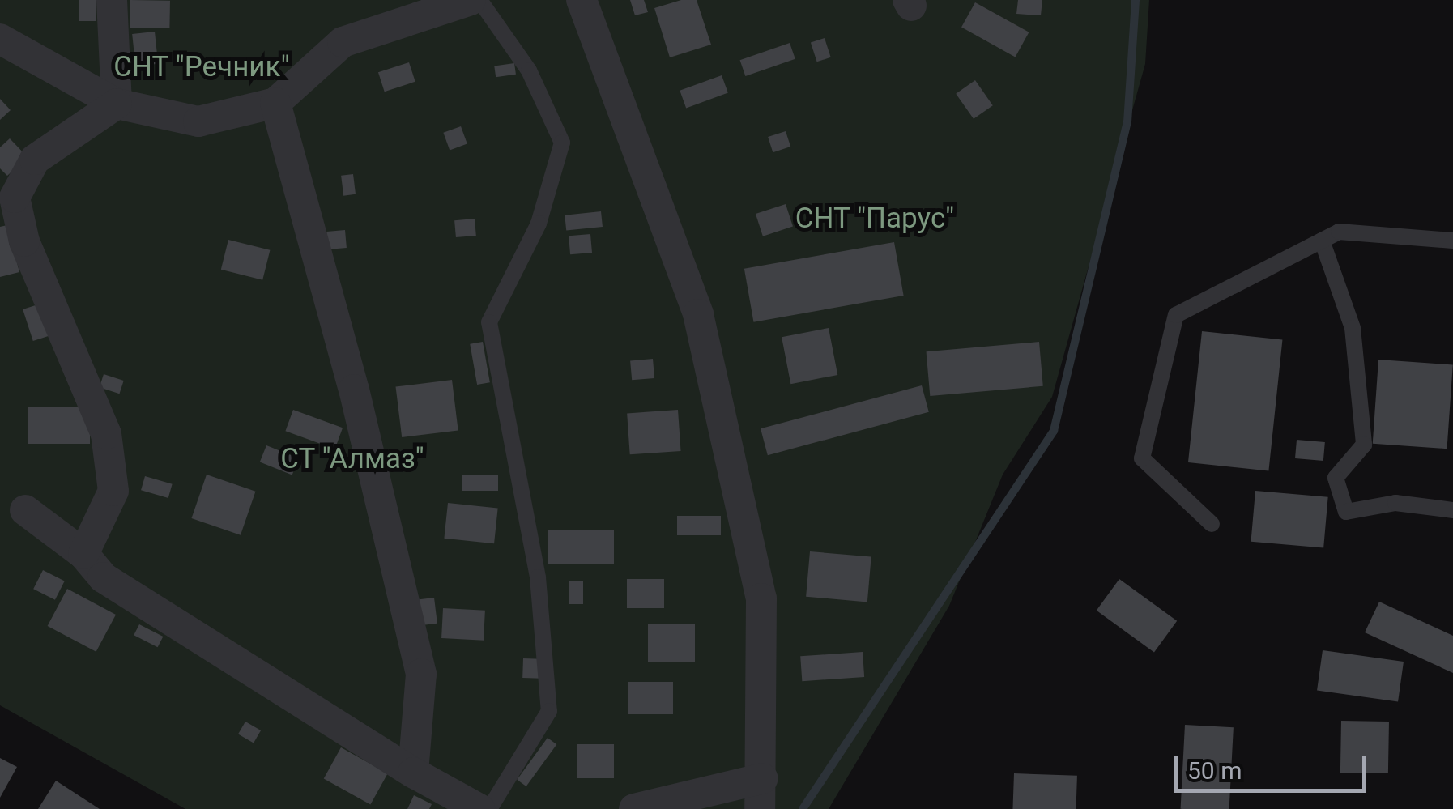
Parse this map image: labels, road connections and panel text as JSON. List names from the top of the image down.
{
  "parks": ["СНТ \"Речник\"", "СНТ \"Парус\"", "СТ \"Алмаз\""],
  "scale_bar": "50 m"
}
